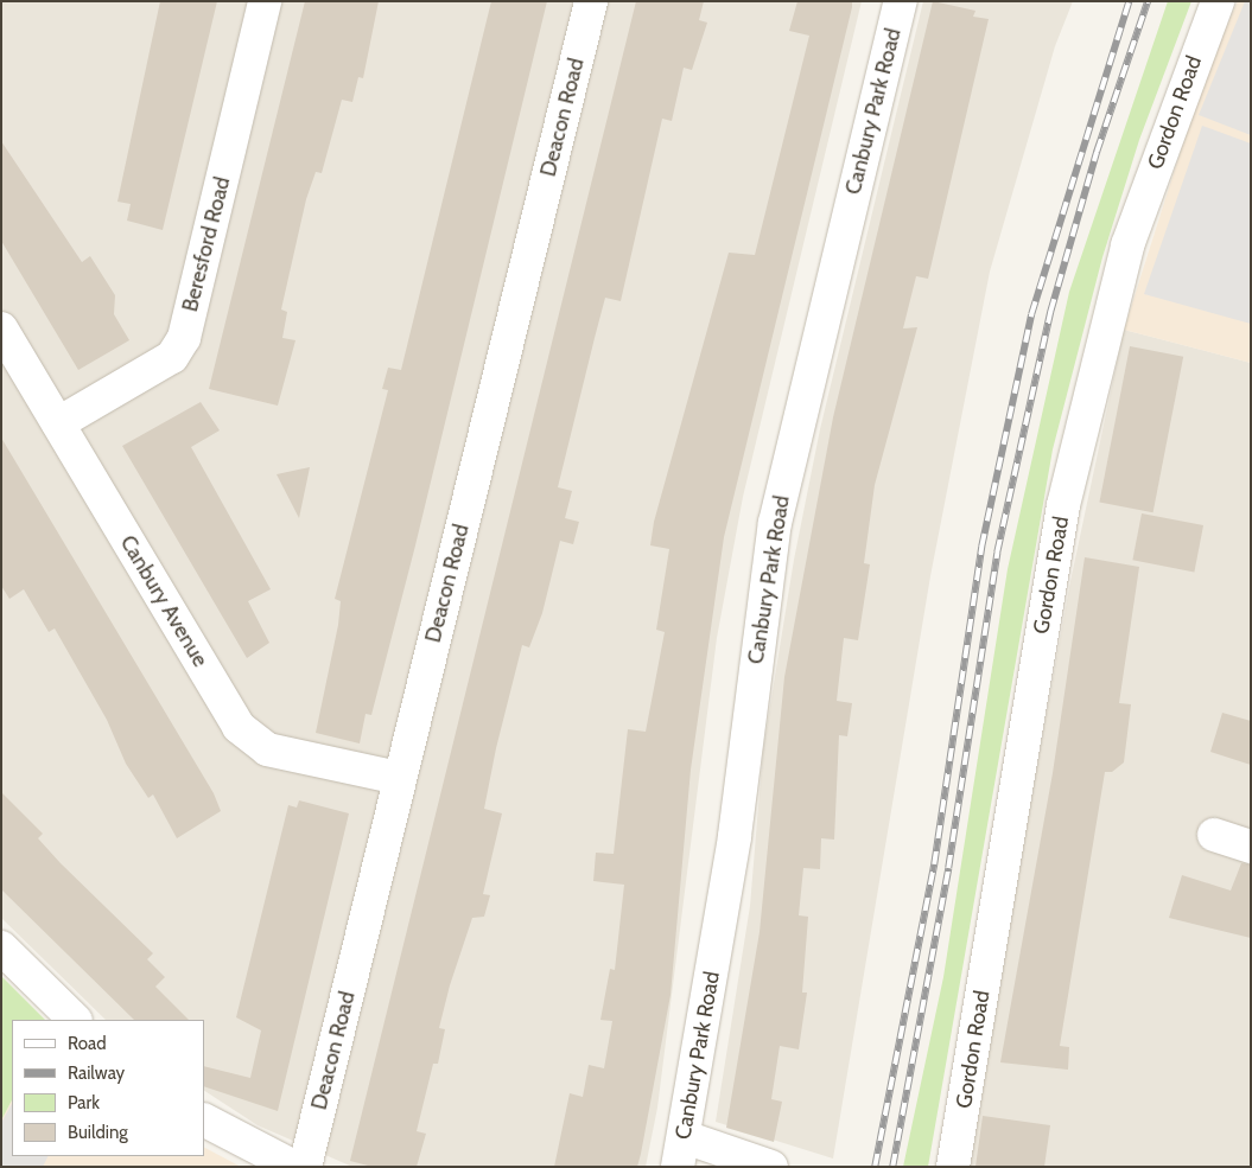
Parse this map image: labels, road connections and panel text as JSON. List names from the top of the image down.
{
  "streets": {
    "street": [
      "Canbury Park Road",
      "Gordon Road",
      "Deacon Road",
      "Beresford Road",
      "Canbury Avenue"
    ]
  },
  "crossings": [
    ["Deacon Road", "Canbury Avenue"],
    ["Beresford Road", "Canbury Avenue"]
  ],
  "legend": [
    "Road",
    "Railway",
    "Park",
    "Building"
  ]
}
